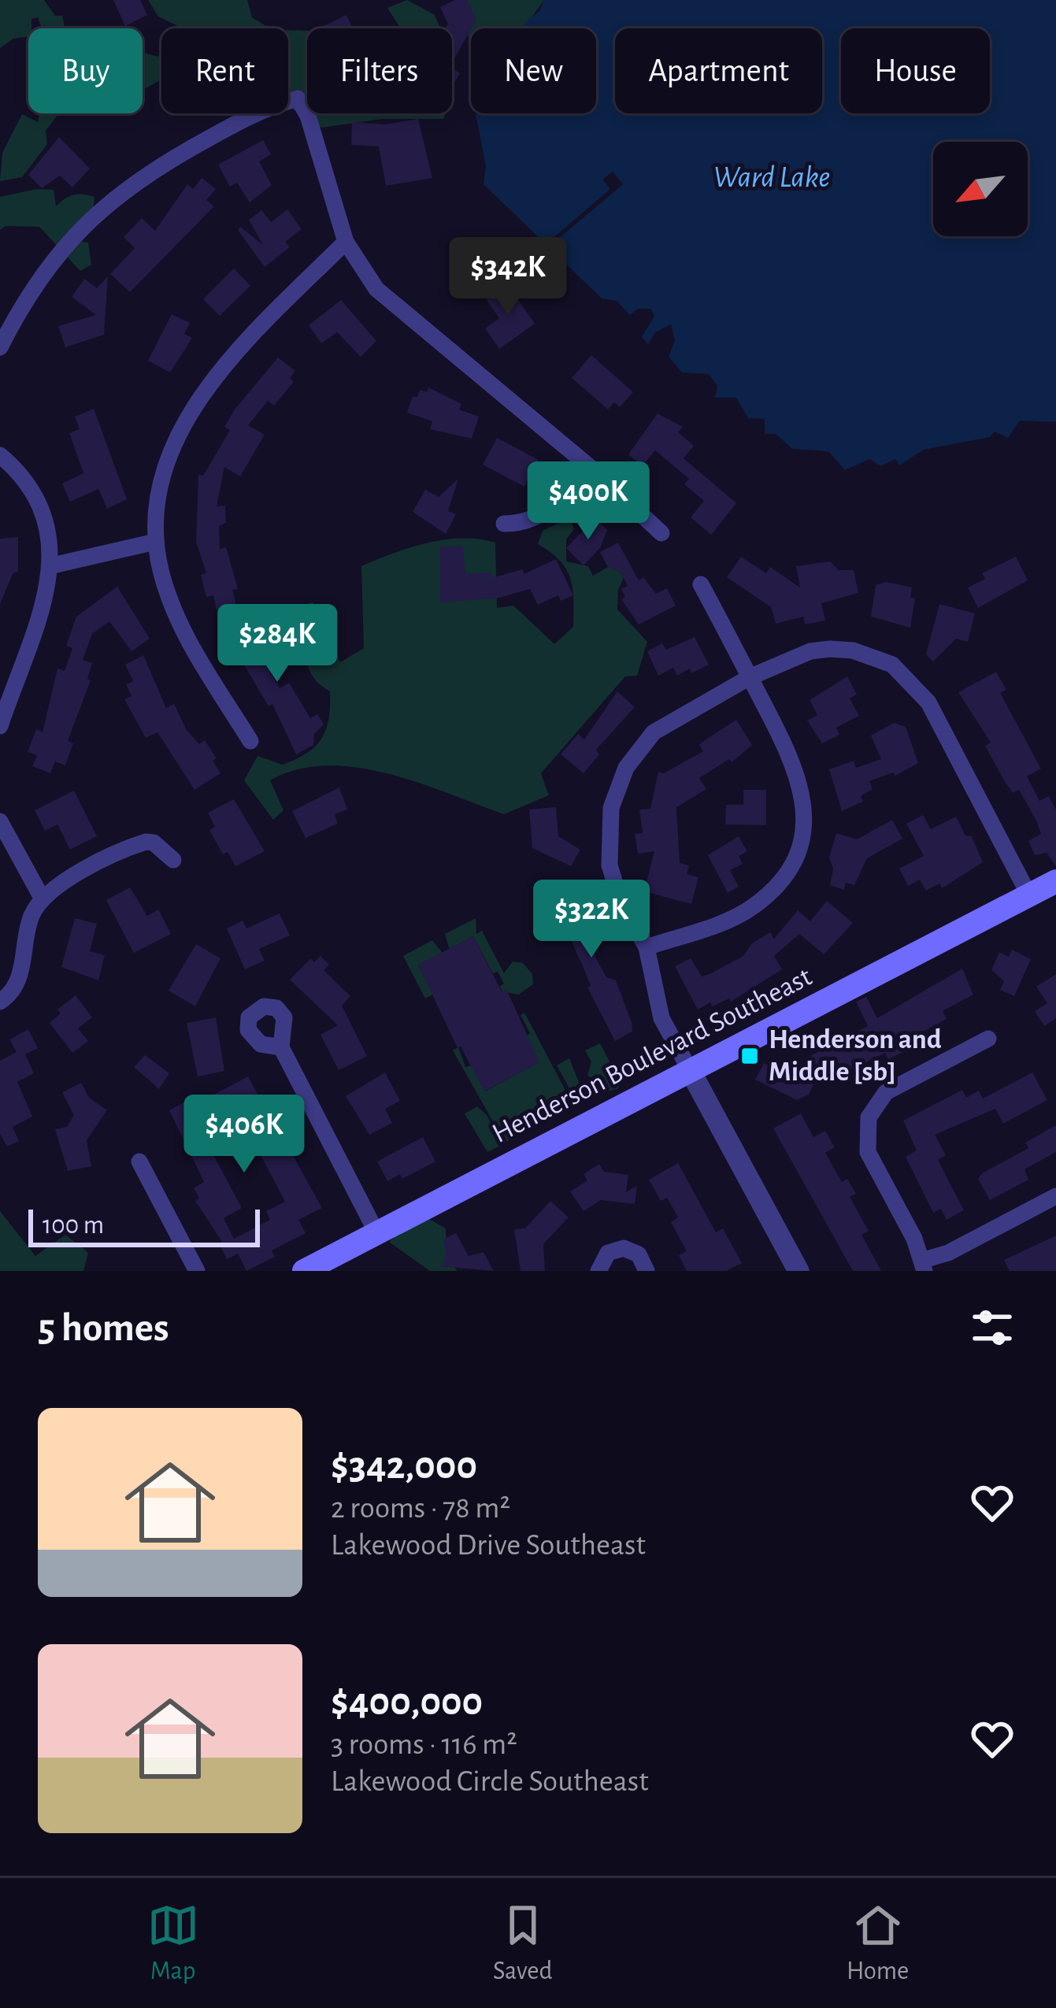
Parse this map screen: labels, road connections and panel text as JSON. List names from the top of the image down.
{
  "streets": {
    "main road": ["Henderson Boulevard Southeast"]
  },
  "water": ["Ward Lake"],
  "places": {
    "transit": ["Henderson and Middle [sb]"]
  },
  "scale_bar": "100 m",
  "north": "bottom left",
  "page": {
    "chip": [
      "Buy",
      "Rent",
      "Filters",
      "New",
      "Apartment",
      "House"
    ],
    "price": [
      "$342K",
      "$400K",
      "$284K",
      "$322K",
      "$406K"
    ],
    "scale": "100 m",
    "heading": "5 homes",
    "list": [
      {
        "name": "$342,000",
        "note": "2 rooms · 78 m² · Lakewood Drive Southeast"
      },
      {
        "name": "$400,000",
        "note": "3 rooms · 116 m² · Lakewood Circle Southeast"
      }
    ],
    "tabs": ["Map", "Saved", "Home"]
  }
}
